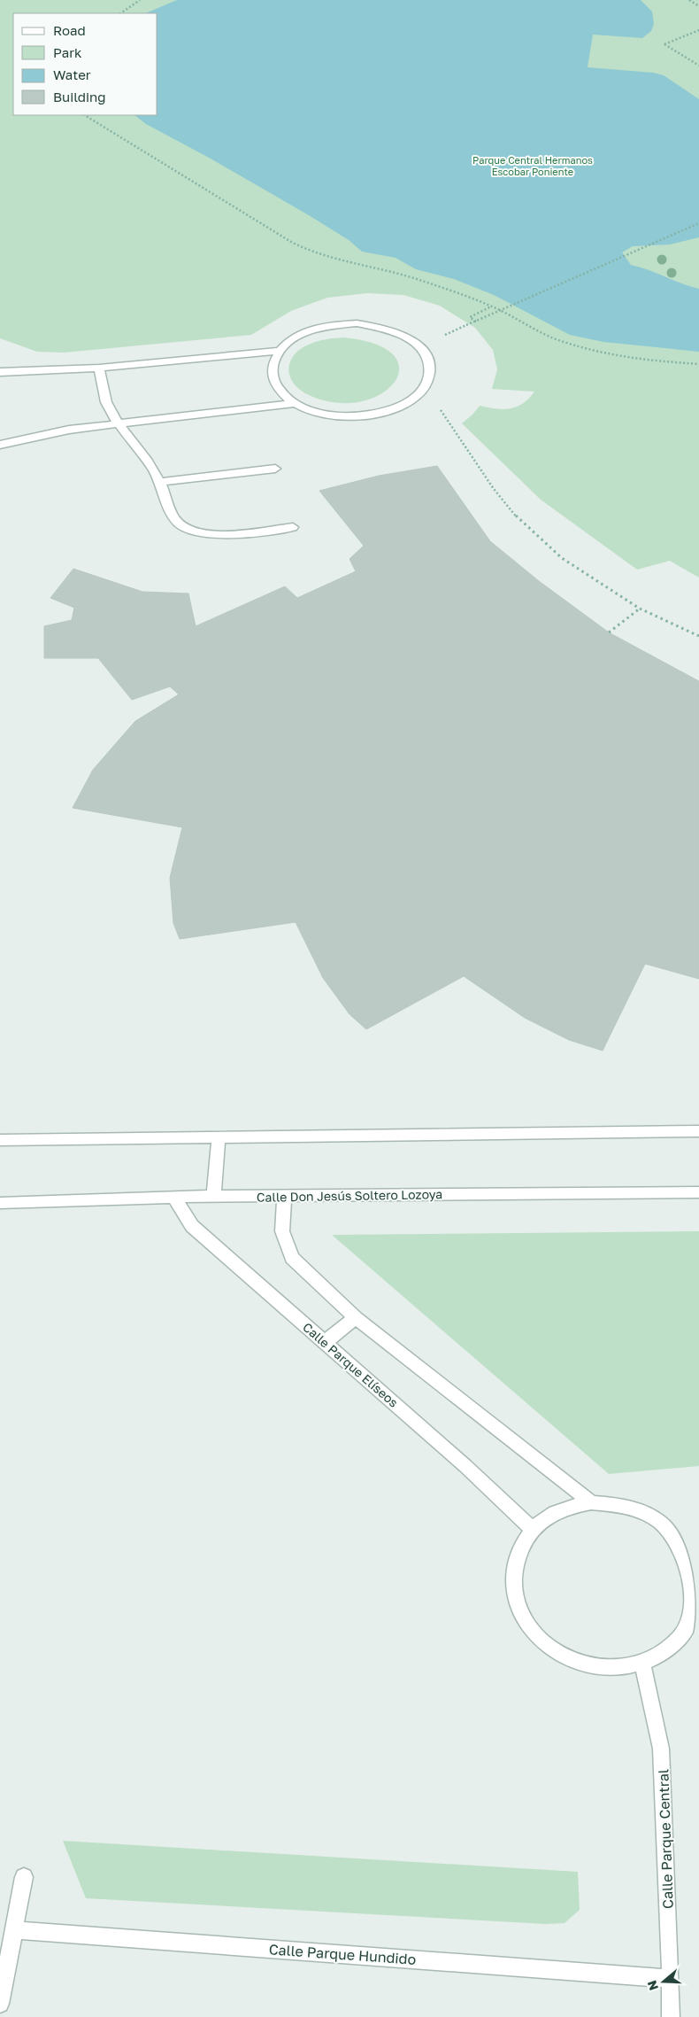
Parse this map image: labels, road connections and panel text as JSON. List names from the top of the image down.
{
  "streets": {
    "street": [
      "Calle Don Jesús Soltero Lozoya",
      "Calle Parque Elíseos",
      "Calle Parque Central",
      "Calle Parque Hundido"
    ]
  },
  "crossings": [
    ["Calle Don Jesús Soltero Lozoya", "Calle Parque Elíseos"],
    ["Calle Parque Central", "Calle Parque Hundido"]
  ],
  "parks": ["Parque Central Hermanos Escobar Poniente"],
  "legend": [
    "Road",
    "Park",
    "Water",
    "Building"
  ],
  "north": "left"
}
